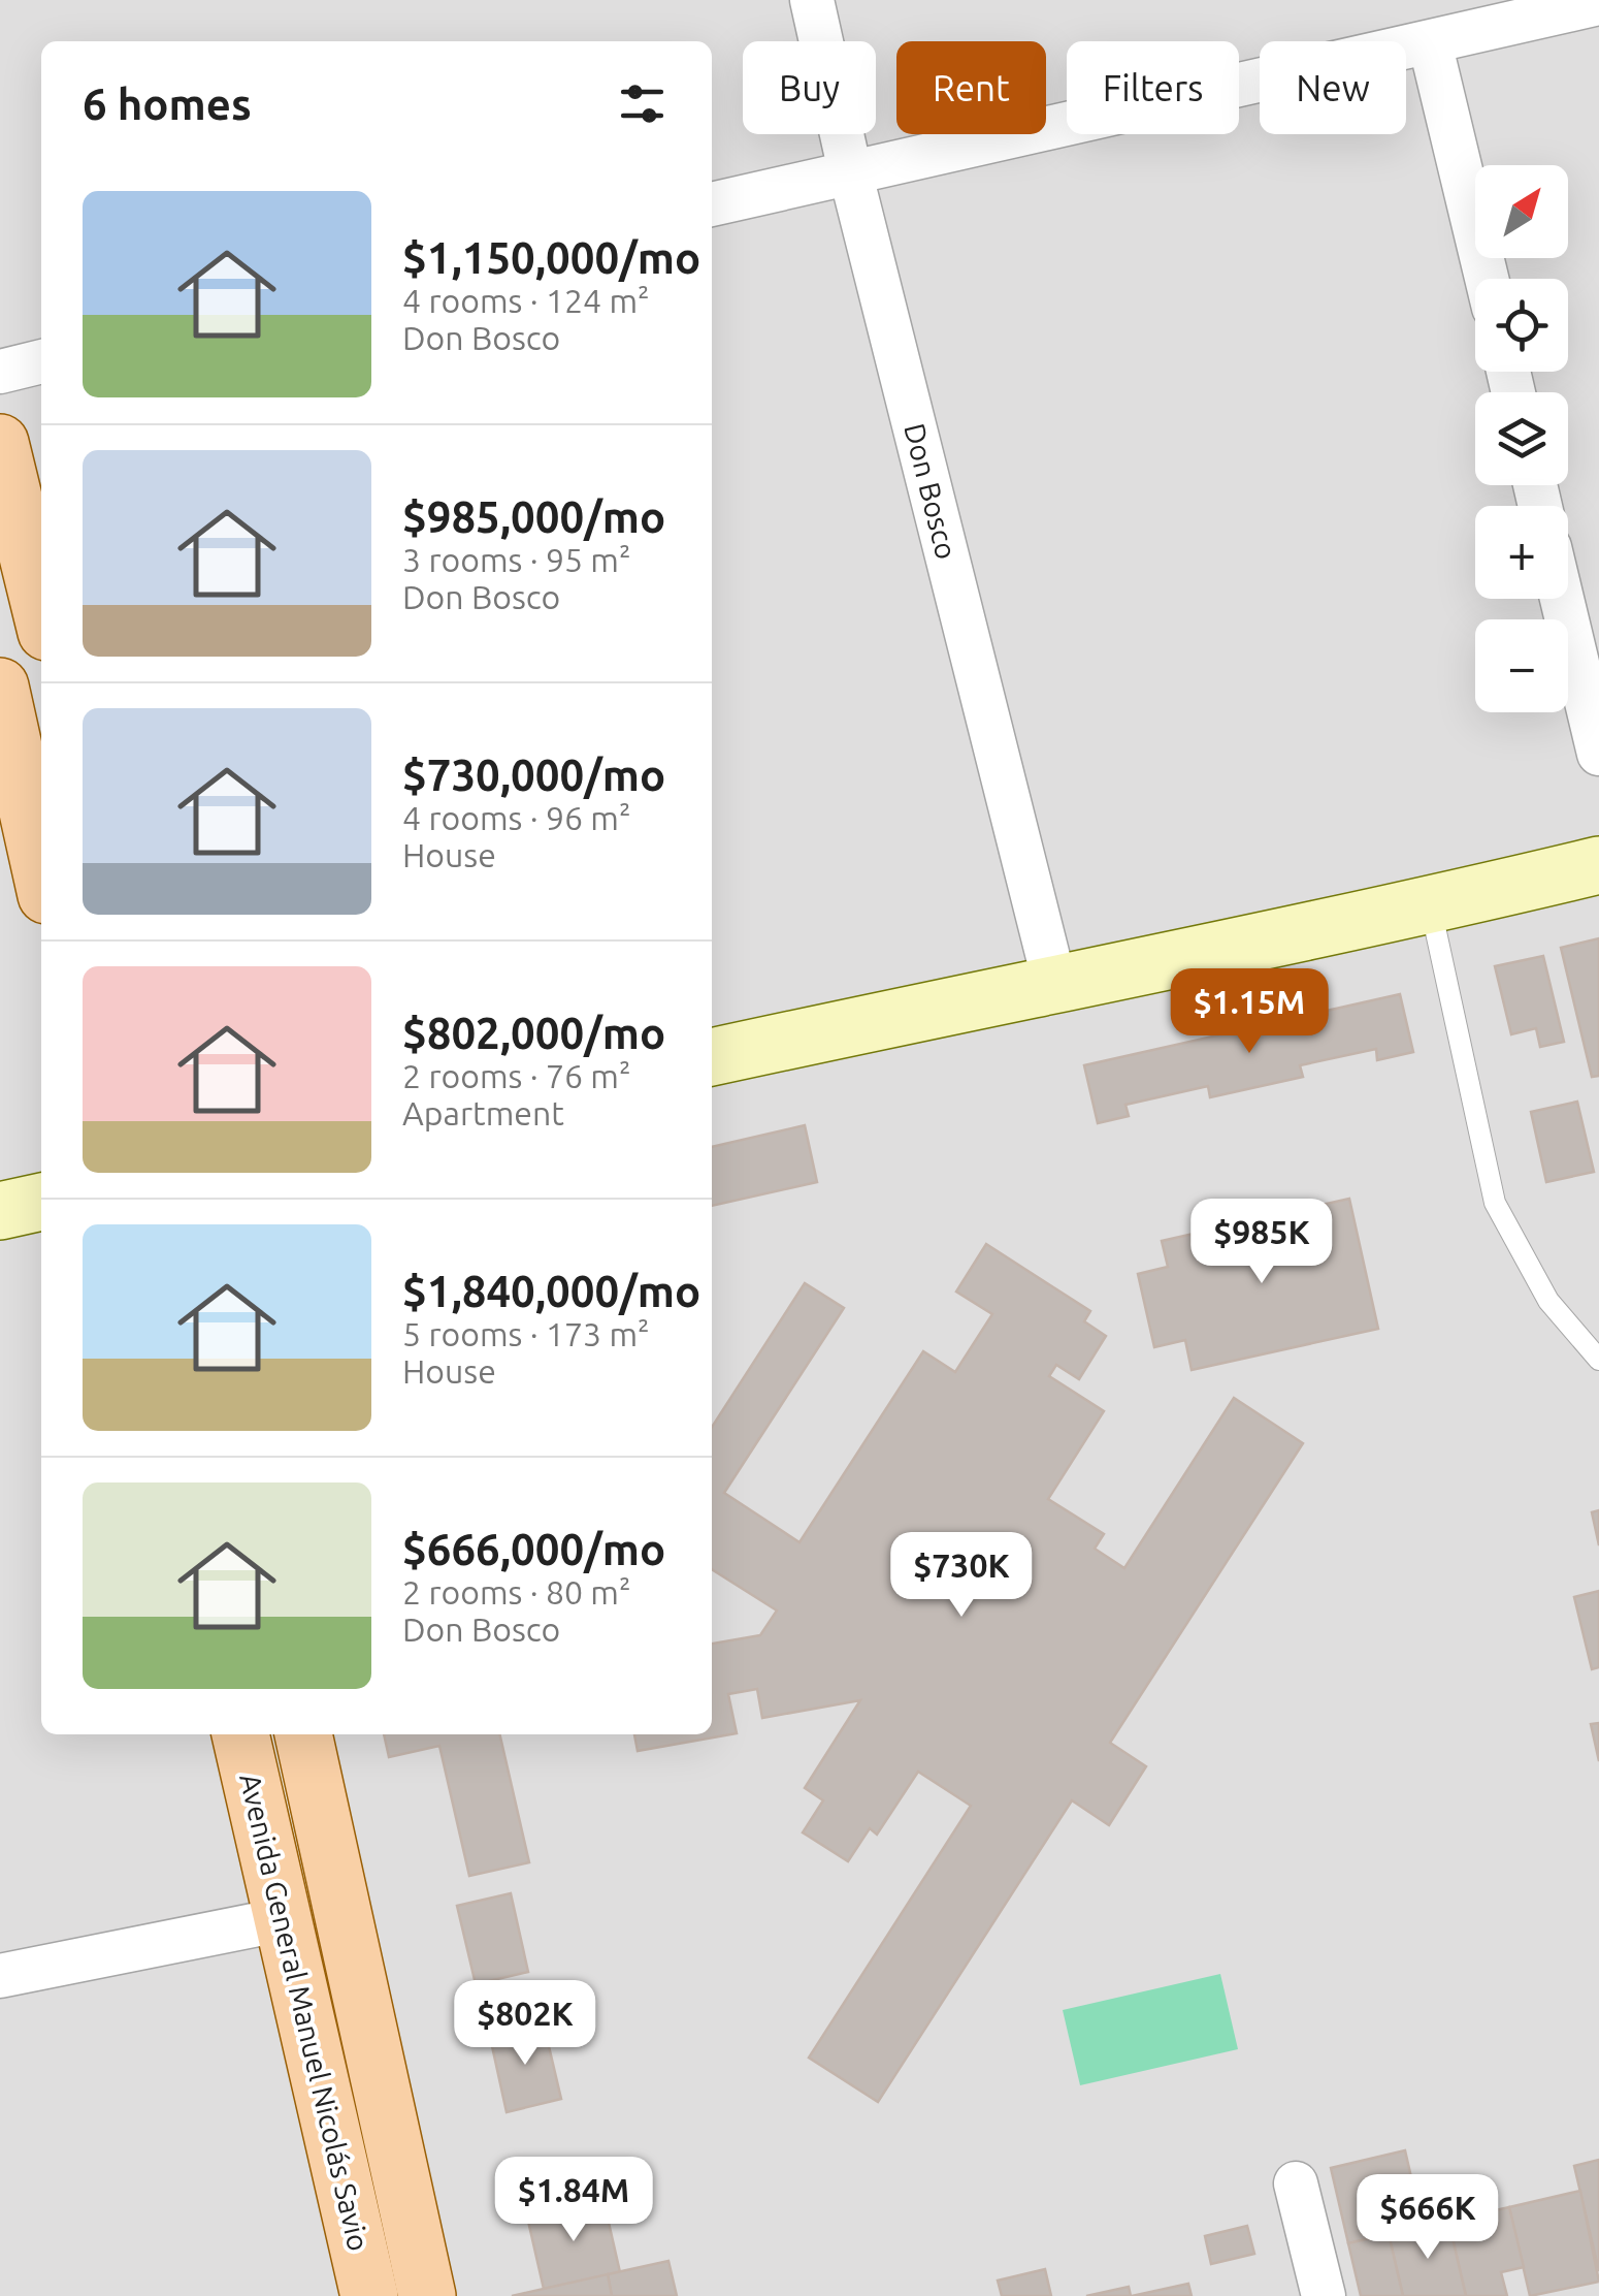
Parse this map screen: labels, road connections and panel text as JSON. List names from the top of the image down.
{
  "streets": {
    "main road": ["Avenida General Manuel Nicolás Savio"],
    "street": ["Don Bosco"]
  },
  "north": "top right",
  "page": {
    "chip": [
      "Buy",
      "Rent",
      "Filters",
      "New"
    ],
    "heading": "6 homes",
    "map_buttons": ["+", "−"],
    "list": [
      {
        "name": "$1,150,000/mo",
        "note": "4 rooms · 124 m² · Don Bosco"
      },
      {
        "name": "$985,000/mo",
        "note": "3 rooms · 95 m² · Don Bosco"
      },
      {
        "name": "$730,000/mo",
        "note": "4 rooms · 96 m² · House"
      },
      {
        "name": "$802,000/mo",
        "note": "2 rooms · 76 m² · Apartment"
      },
      {
        "name": "$1,840,000/mo",
        "note": "5 rooms · 173 m² · House"
      },
      {
        "name": "$666,000/mo",
        "note": "2 rooms · 80 m² · Don Bosco"
      }
    ],
    "price": [
      "$1.15M",
      "$985K",
      "$730K",
      "$802K",
      "$1.84M",
      "$666K"
    ]
  }
}
